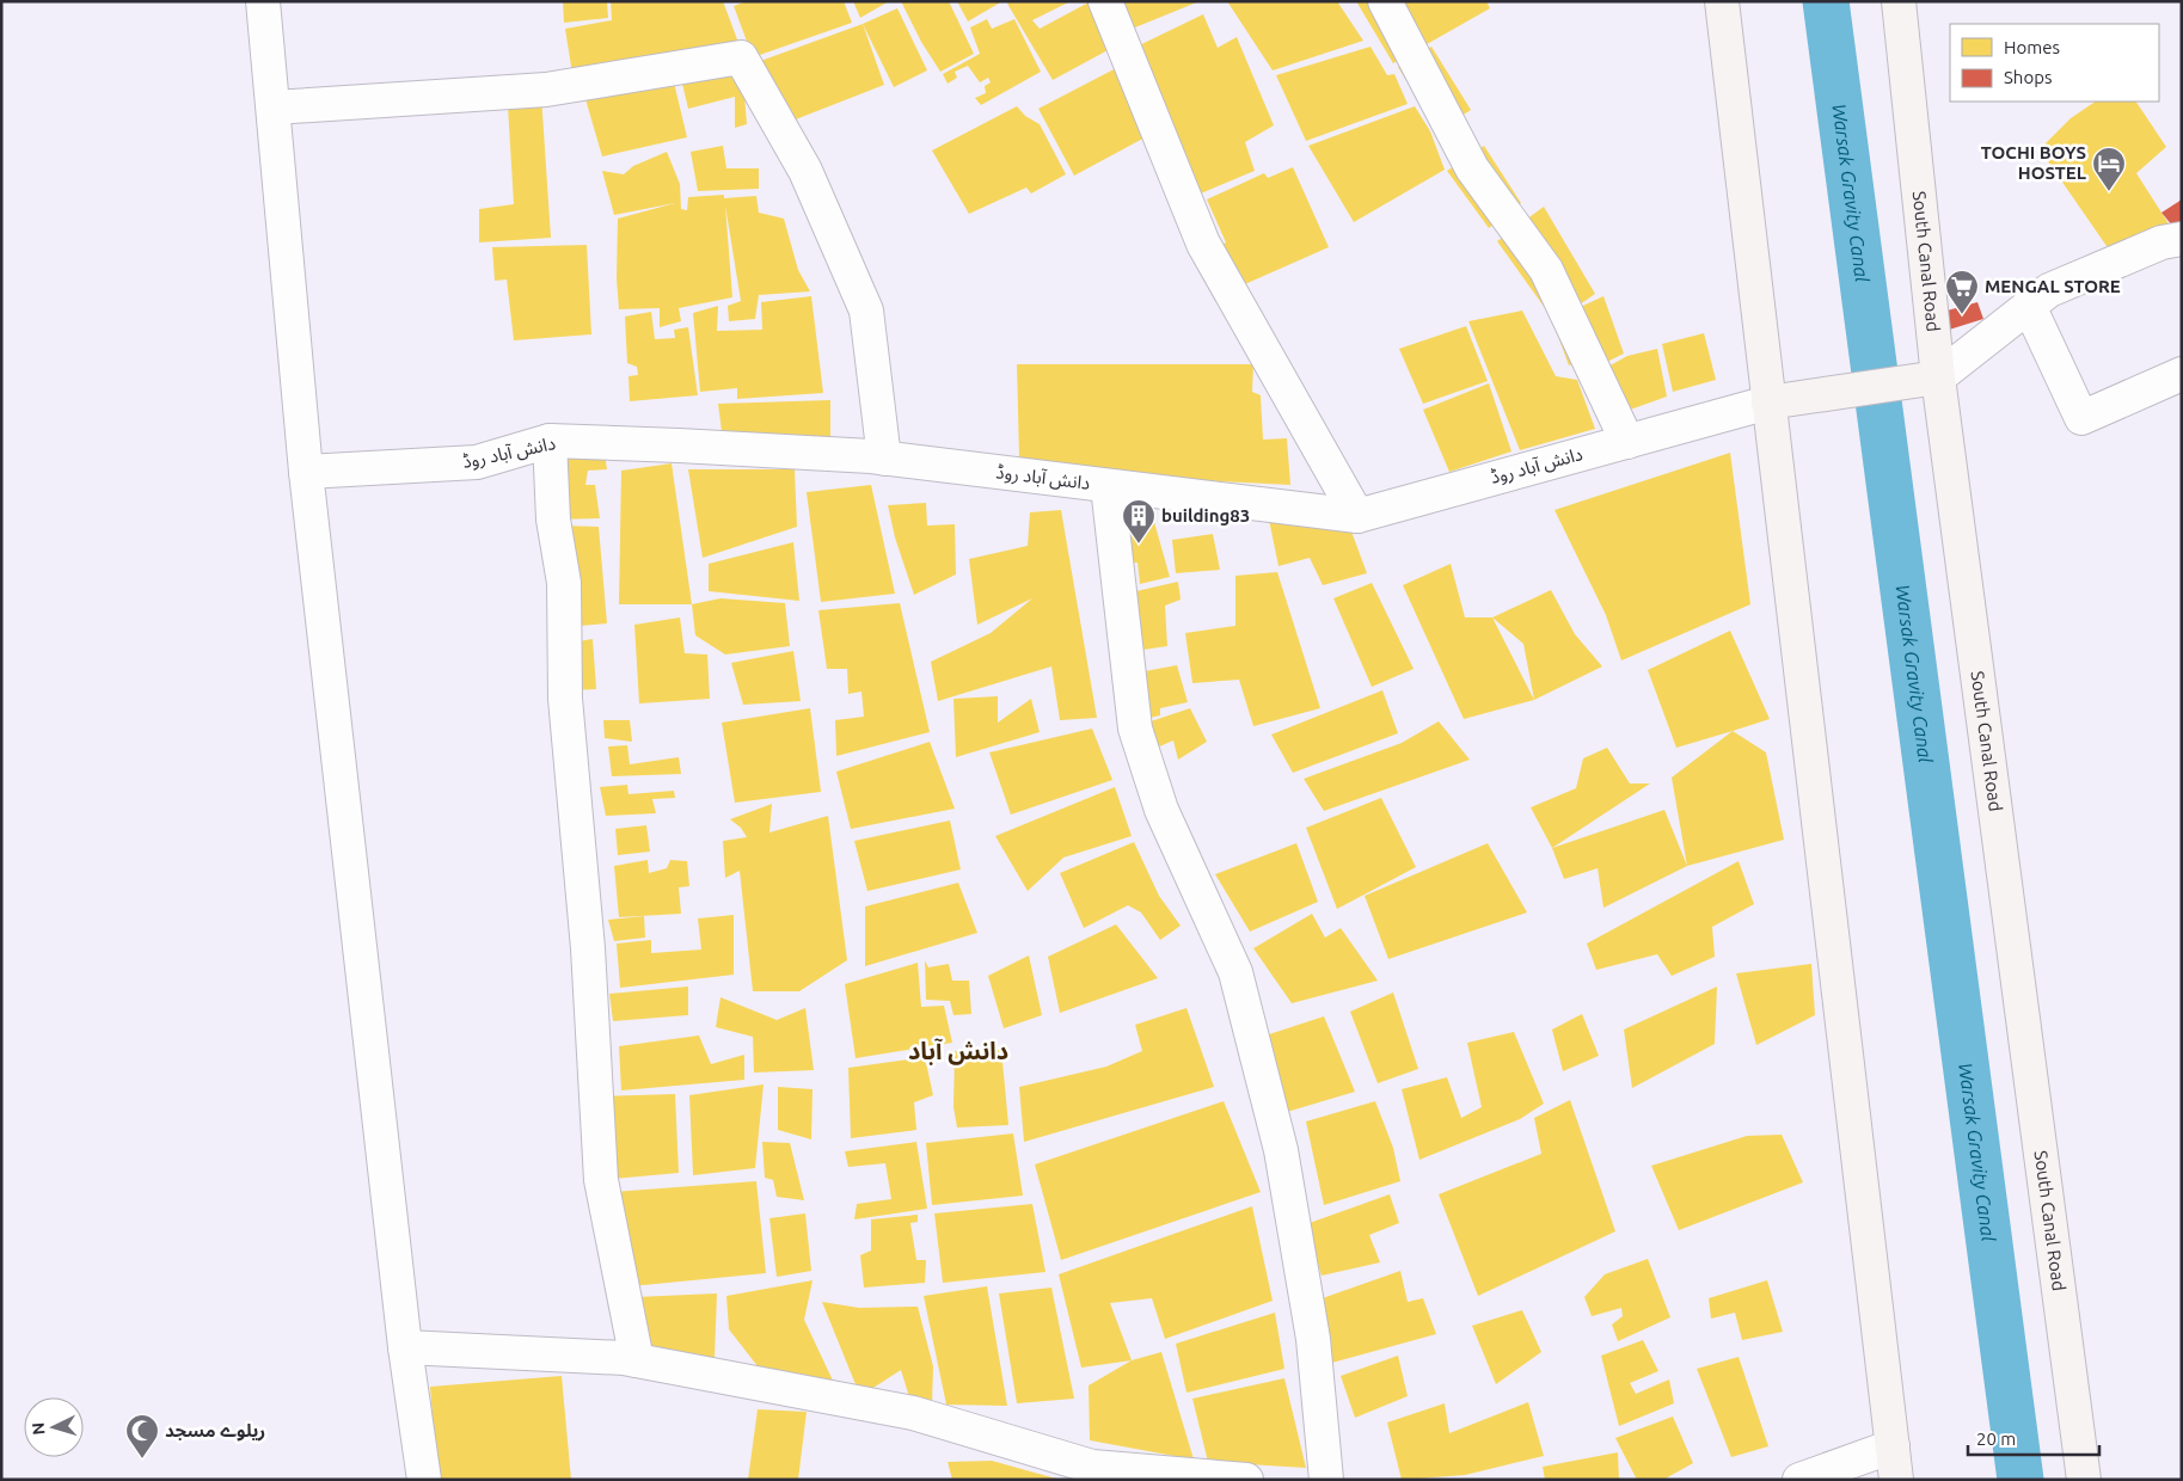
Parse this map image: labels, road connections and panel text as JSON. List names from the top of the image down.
{
  "streets": {
    "main road": ["South Canal Road"],
    "street": ["دانش آباد روڈ"]
  },
  "districts": ["دانش آباد"],
  "water": ["Warsak Gravity Canal"],
  "places": {
    "hotel": ["TOCHI BOYS HOSTEL"],
    "supermarket": ["MENGAL STORE"],
    "building": ["building83"],
    "mosque": ["ریلوے مسجد"]
  },
  "legend": ["Homes", "Shops"],
  "scale_bar": "20 m",
  "north": "left"
}
